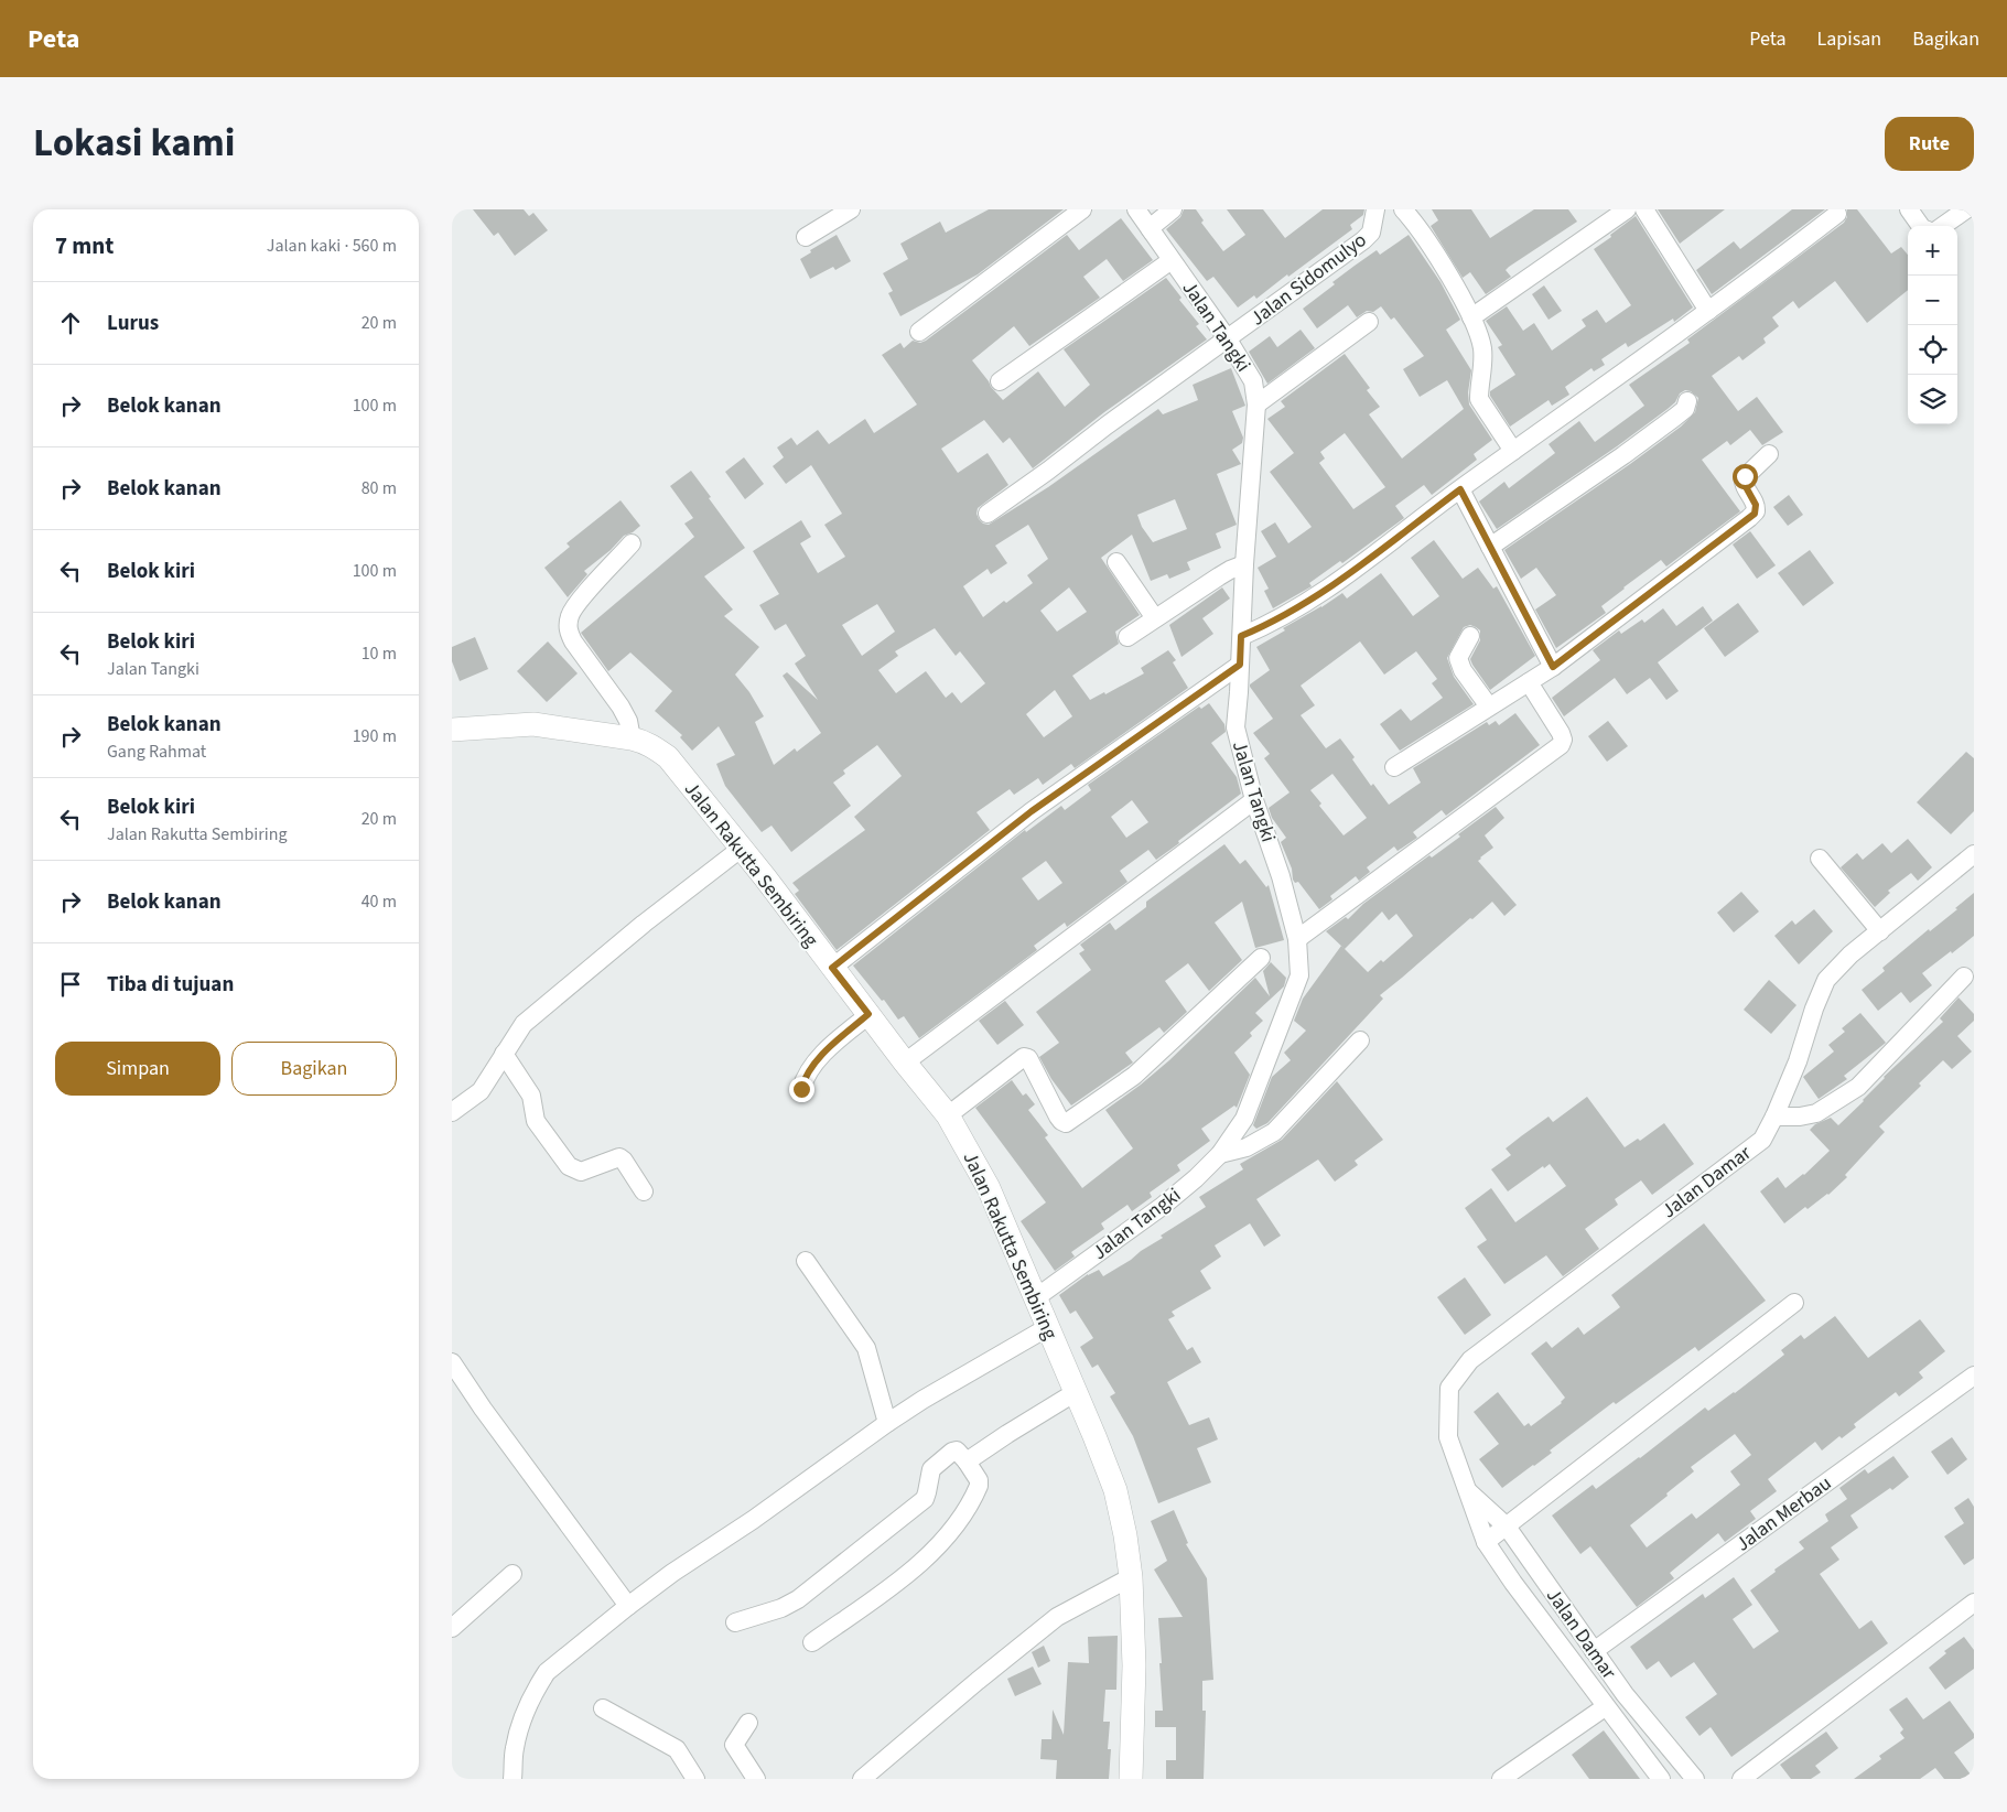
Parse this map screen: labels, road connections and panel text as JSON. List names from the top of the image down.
{
  "streets": {
    "main road": ["Jalan Rakutta Sembiring"],
    "street": [
      "Jalan Sidomulyo",
      "Jalan Tangki",
      "Jalan Damar",
      "Jalan Merbau"
    ]
  },
  "crossings": [
    ["Jalan Sidomulyo", "Jalan Tangki"],
    ["Jalan Tangki", "Jalan Rakutta Sembiring"],
    ["Jalan Damar", "Jalan Merbau"]
  ],
  "page": {
    "header": "Peta",
    "nav": ["Peta", "Lapisan", "Bagikan"],
    "title": "Lokasi kami",
    "buttons": [
      "Rute",
      ["Simpan", "Bagikan"]
    ],
    "heading": ["7 mnt", "Jalan kaki · 560 m"],
    "map_buttons": ["+", "−"],
    "list": [
      ["Lurus", "20 m"],
      ["Belok kanan", "100 m"],
      ["Belok kanan", "80 m"],
      ["Belok kiri", "100 m"],
      ["Belok kiri", "Jalan Tangki", "10 m"],
      ["Belok kanan", "Gang Rahmat", "190 m"],
      ["Belok kiri", "Jalan Rakutta Sembiring", "20 m"],
      ["Belok kanan", "40 m"],
      "Tiba di tujuan"
    ]
  }
}
